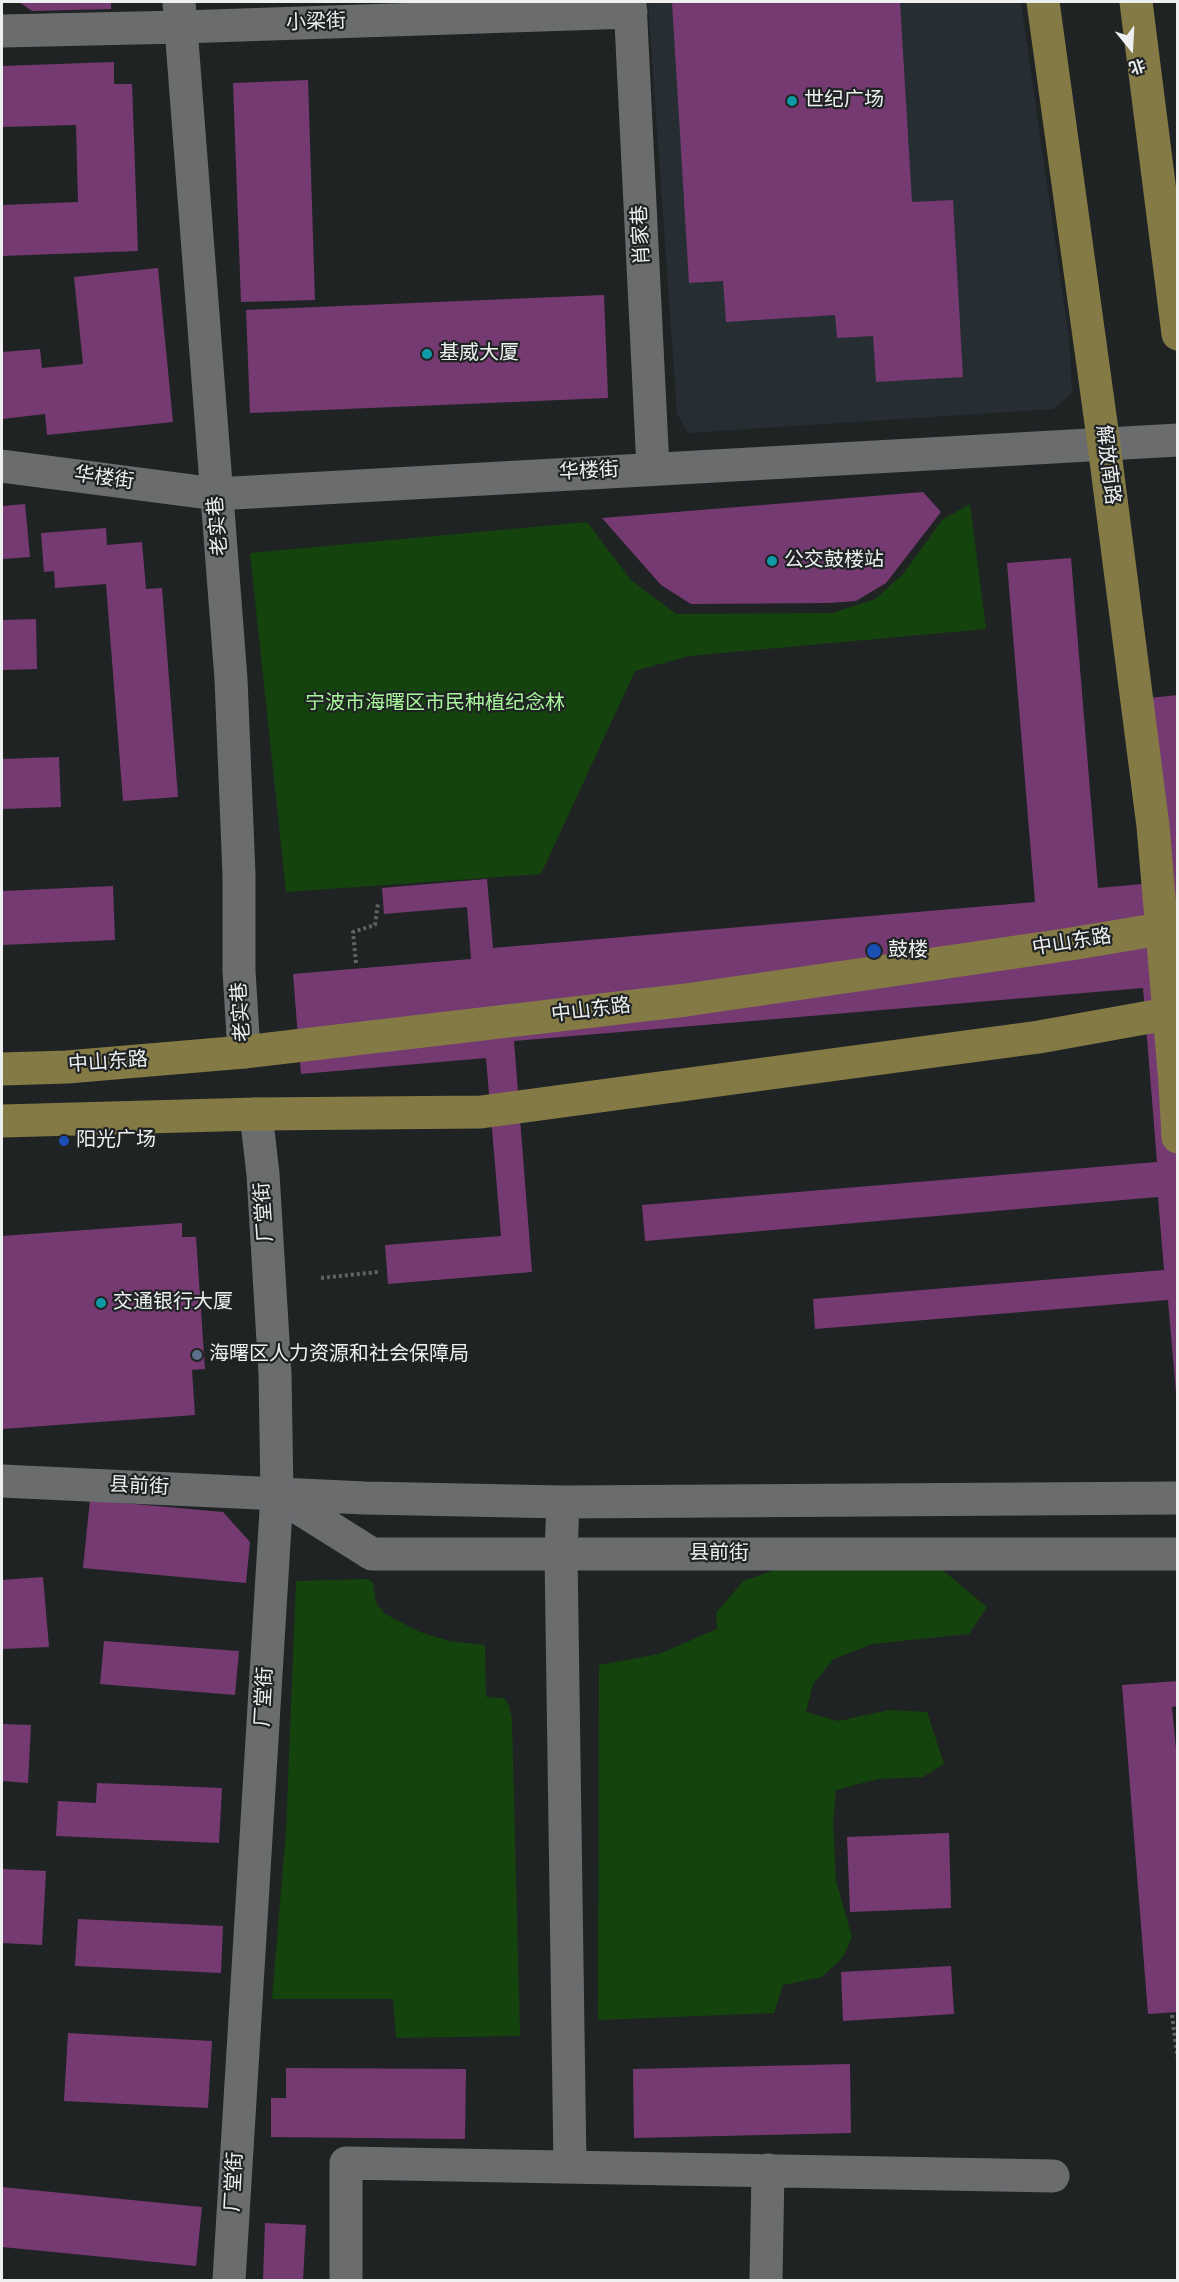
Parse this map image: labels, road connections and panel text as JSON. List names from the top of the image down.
{
  "streets": {
    "main road": ["解放南路", "中山东路"],
    "street": [
      "小梁街",
      "肖家巷",
      "华楼街",
      "老实巷",
      "厂堂街",
      "县前街"
    ]
  },
  "crossings": [
    ["小梁街", "肖家巷"],
    ["小梁街", "老实巷"],
    ["肖家巷", "华楼街"],
    ["解放南路", "华楼街"],
    ["解放南路", "中山东路"],
    ["华楼街", "老实巷"],
    ["老实巷", "中山东路"],
    ["厂堂街", "县前街"]
  ],
  "parks": ["宁波市海曙区市民种植纪念林"],
  "places": [
    "世纪广场",
    "基威大厦",
    "公交鼓楼站",
    "鼓楼",
    "阳光广场",
    "交通银行大厦",
    "海曙区人力资源和社会保障局"
  ],
  "north": "bottom"
}
